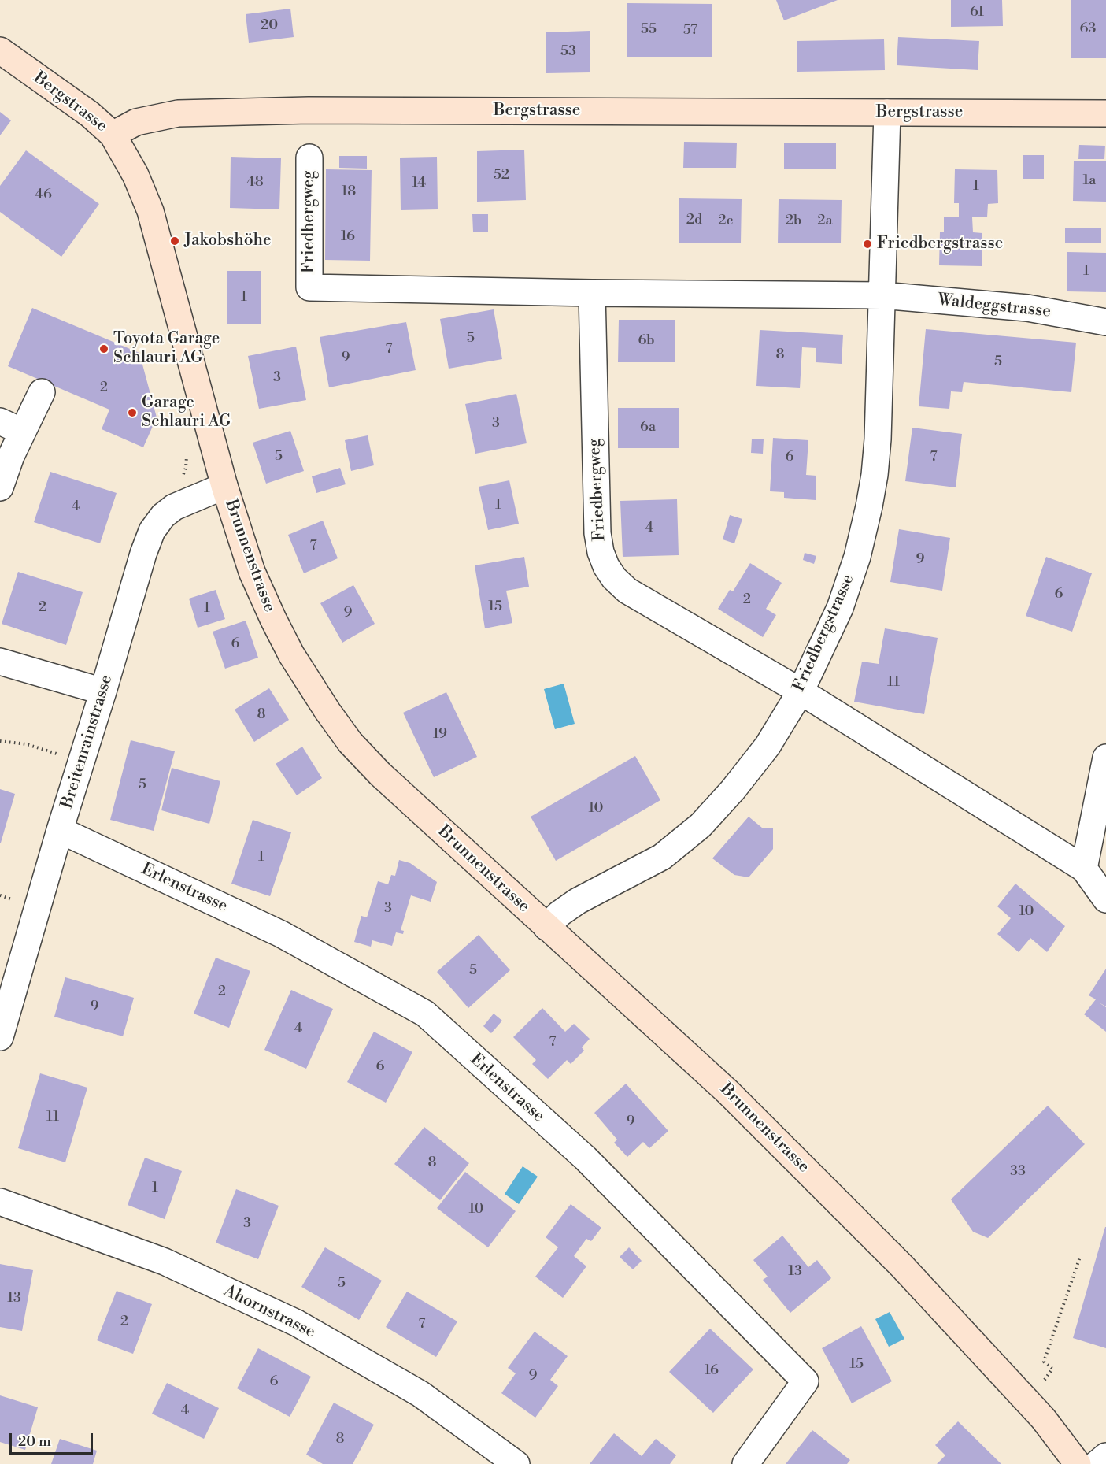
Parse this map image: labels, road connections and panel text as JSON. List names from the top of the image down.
{
  "streets": {
    "main road": ["Bergstrasse", "Brunnenstrasse"],
    "street": [
      "Friedbergweg",
      "Waldeggstrasse",
      "Friedbergstrasse",
      "Breitenrainstrasse",
      "Erlenstrasse",
      "Ahornstrasse"
    ]
  },
  "crossings": [
    ["Bergstrasse", "Brunnenstrasse"],
    ["Bergstrasse", "Friedbergstrasse"],
    ["Friedbergweg", "Waldeggstrasse"],
    ["Friedbergweg", "Friedbergstrasse"],
    ["Waldeggstrasse", "Friedbergstrasse"],
    ["Brunnenstrasse", "Friedbergstrasse"],
    ["Brunnenstrasse", "Breitenrainstrasse"],
    ["Breitenrainstrasse", "Erlenstrasse"]
  ],
  "places": [
    "Jakobshöhe",
    "Friedbergstrasse",
    "Toyota Garage Schlauri AG",
    "Garage Schlauri AG"
  ],
  "house_numbers": [
    "61",
    "20",
    "63",
    "55",
    "57",
    "53",
    "52",
    "1a",
    "48",
    "14",
    "1",
    "18",
    "46",
    "2d",
    "2c",
    "2b",
    "2a",
    "16",
    "1",
    "1",
    "5",
    "6b",
    "7",
    "8",
    "9",
    "5",
    "3",
    "2",
    "3",
    "6a",
    "5",
    "6",
    "7",
    "1",
    "4",
    "4",
    "7",
    "9",
    "6",
    "2",
    "15",
    "2",
    "1",
    "9",
    "6",
    "11",
    "8",
    "19",
    "5",
    "10",
    "1",
    "3",
    "10",
    "5",
    "2",
    "9",
    "4",
    "7",
    "6",
    "11",
    "9",
    "8",
    "33",
    "1",
    "10",
    "3",
    "13",
    "5",
    "13",
    "2",
    "7",
    "15",
    "16",
    "9",
    "6",
    "4",
    "8"
  ],
  "scale_bar": "20 m"
}
